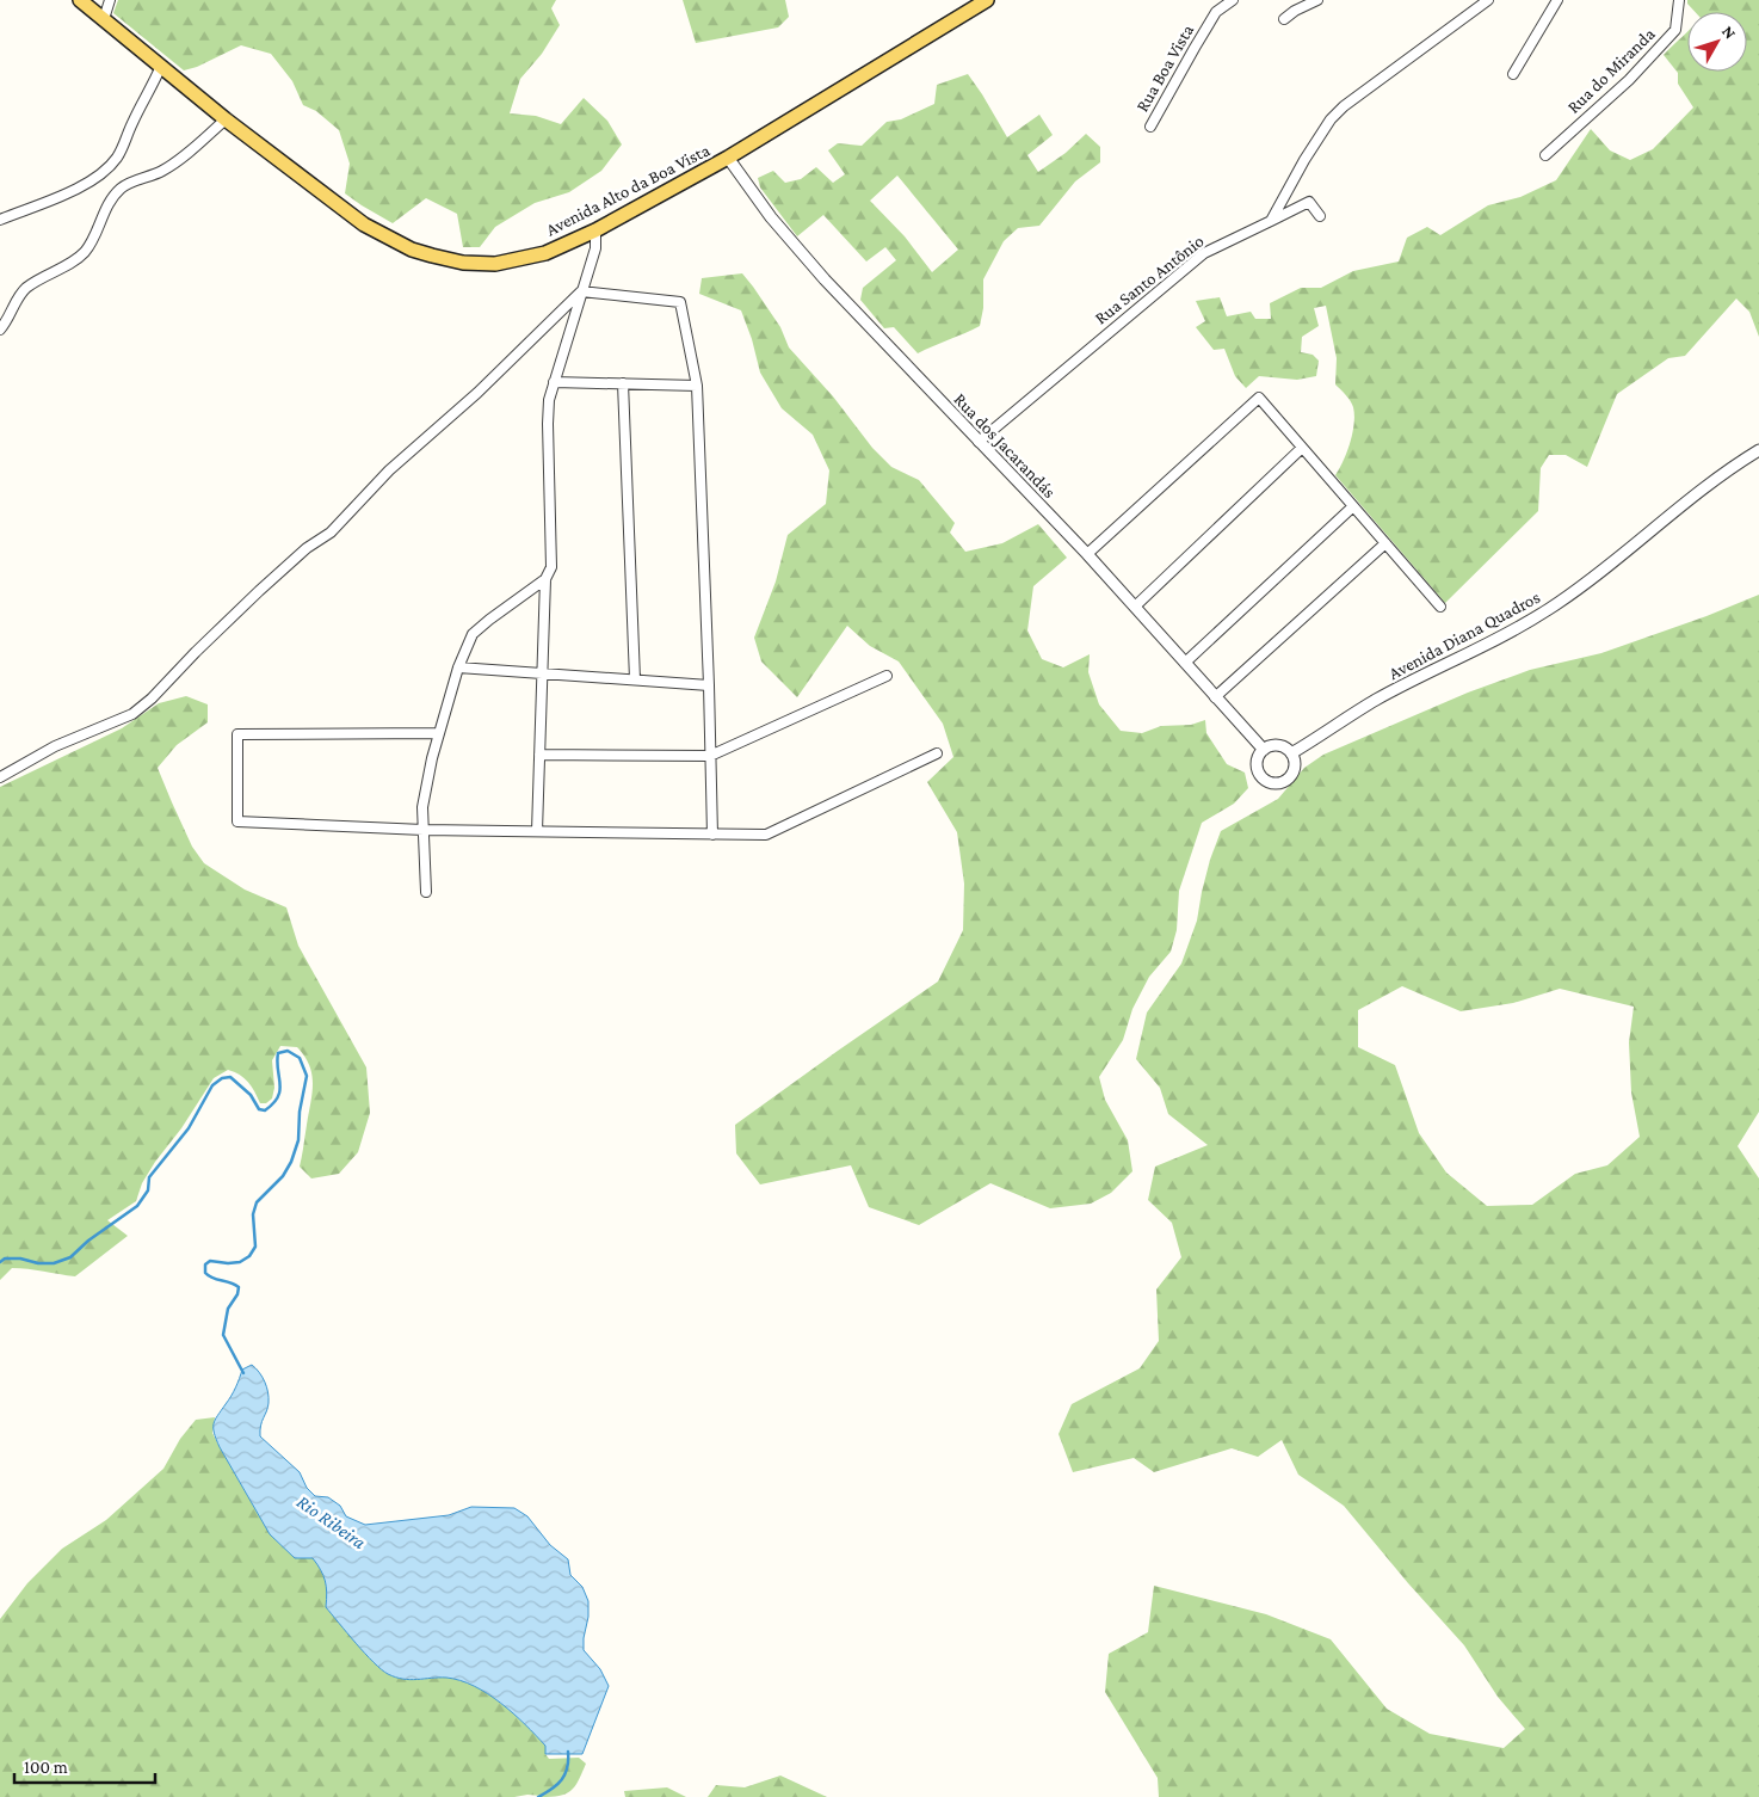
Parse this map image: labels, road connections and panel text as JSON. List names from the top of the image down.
{
  "streets": {
    "main road": ["Avenida Alto da Boa Vista"],
    "street": [
      "Rua Boa Vista",
      "Rua do Miranda",
      "Rua Santo Antônio",
      "Rua dos Jacarandás",
      "Avenida Diana Quadros"
    ]
  },
  "crossings": [
    ["Avenida Alto da Boa Vista", "Rua dos Jacarandás"],
    ["Rua Santo Antônio", "Rua dos Jacarandás"],
    ["Rua dos Jacarandás", "Avenida Diana Quadros"]
  ],
  "water": ["Rio Ribeira"],
  "scale_bar": "100 m",
  "north": "top right"
}
